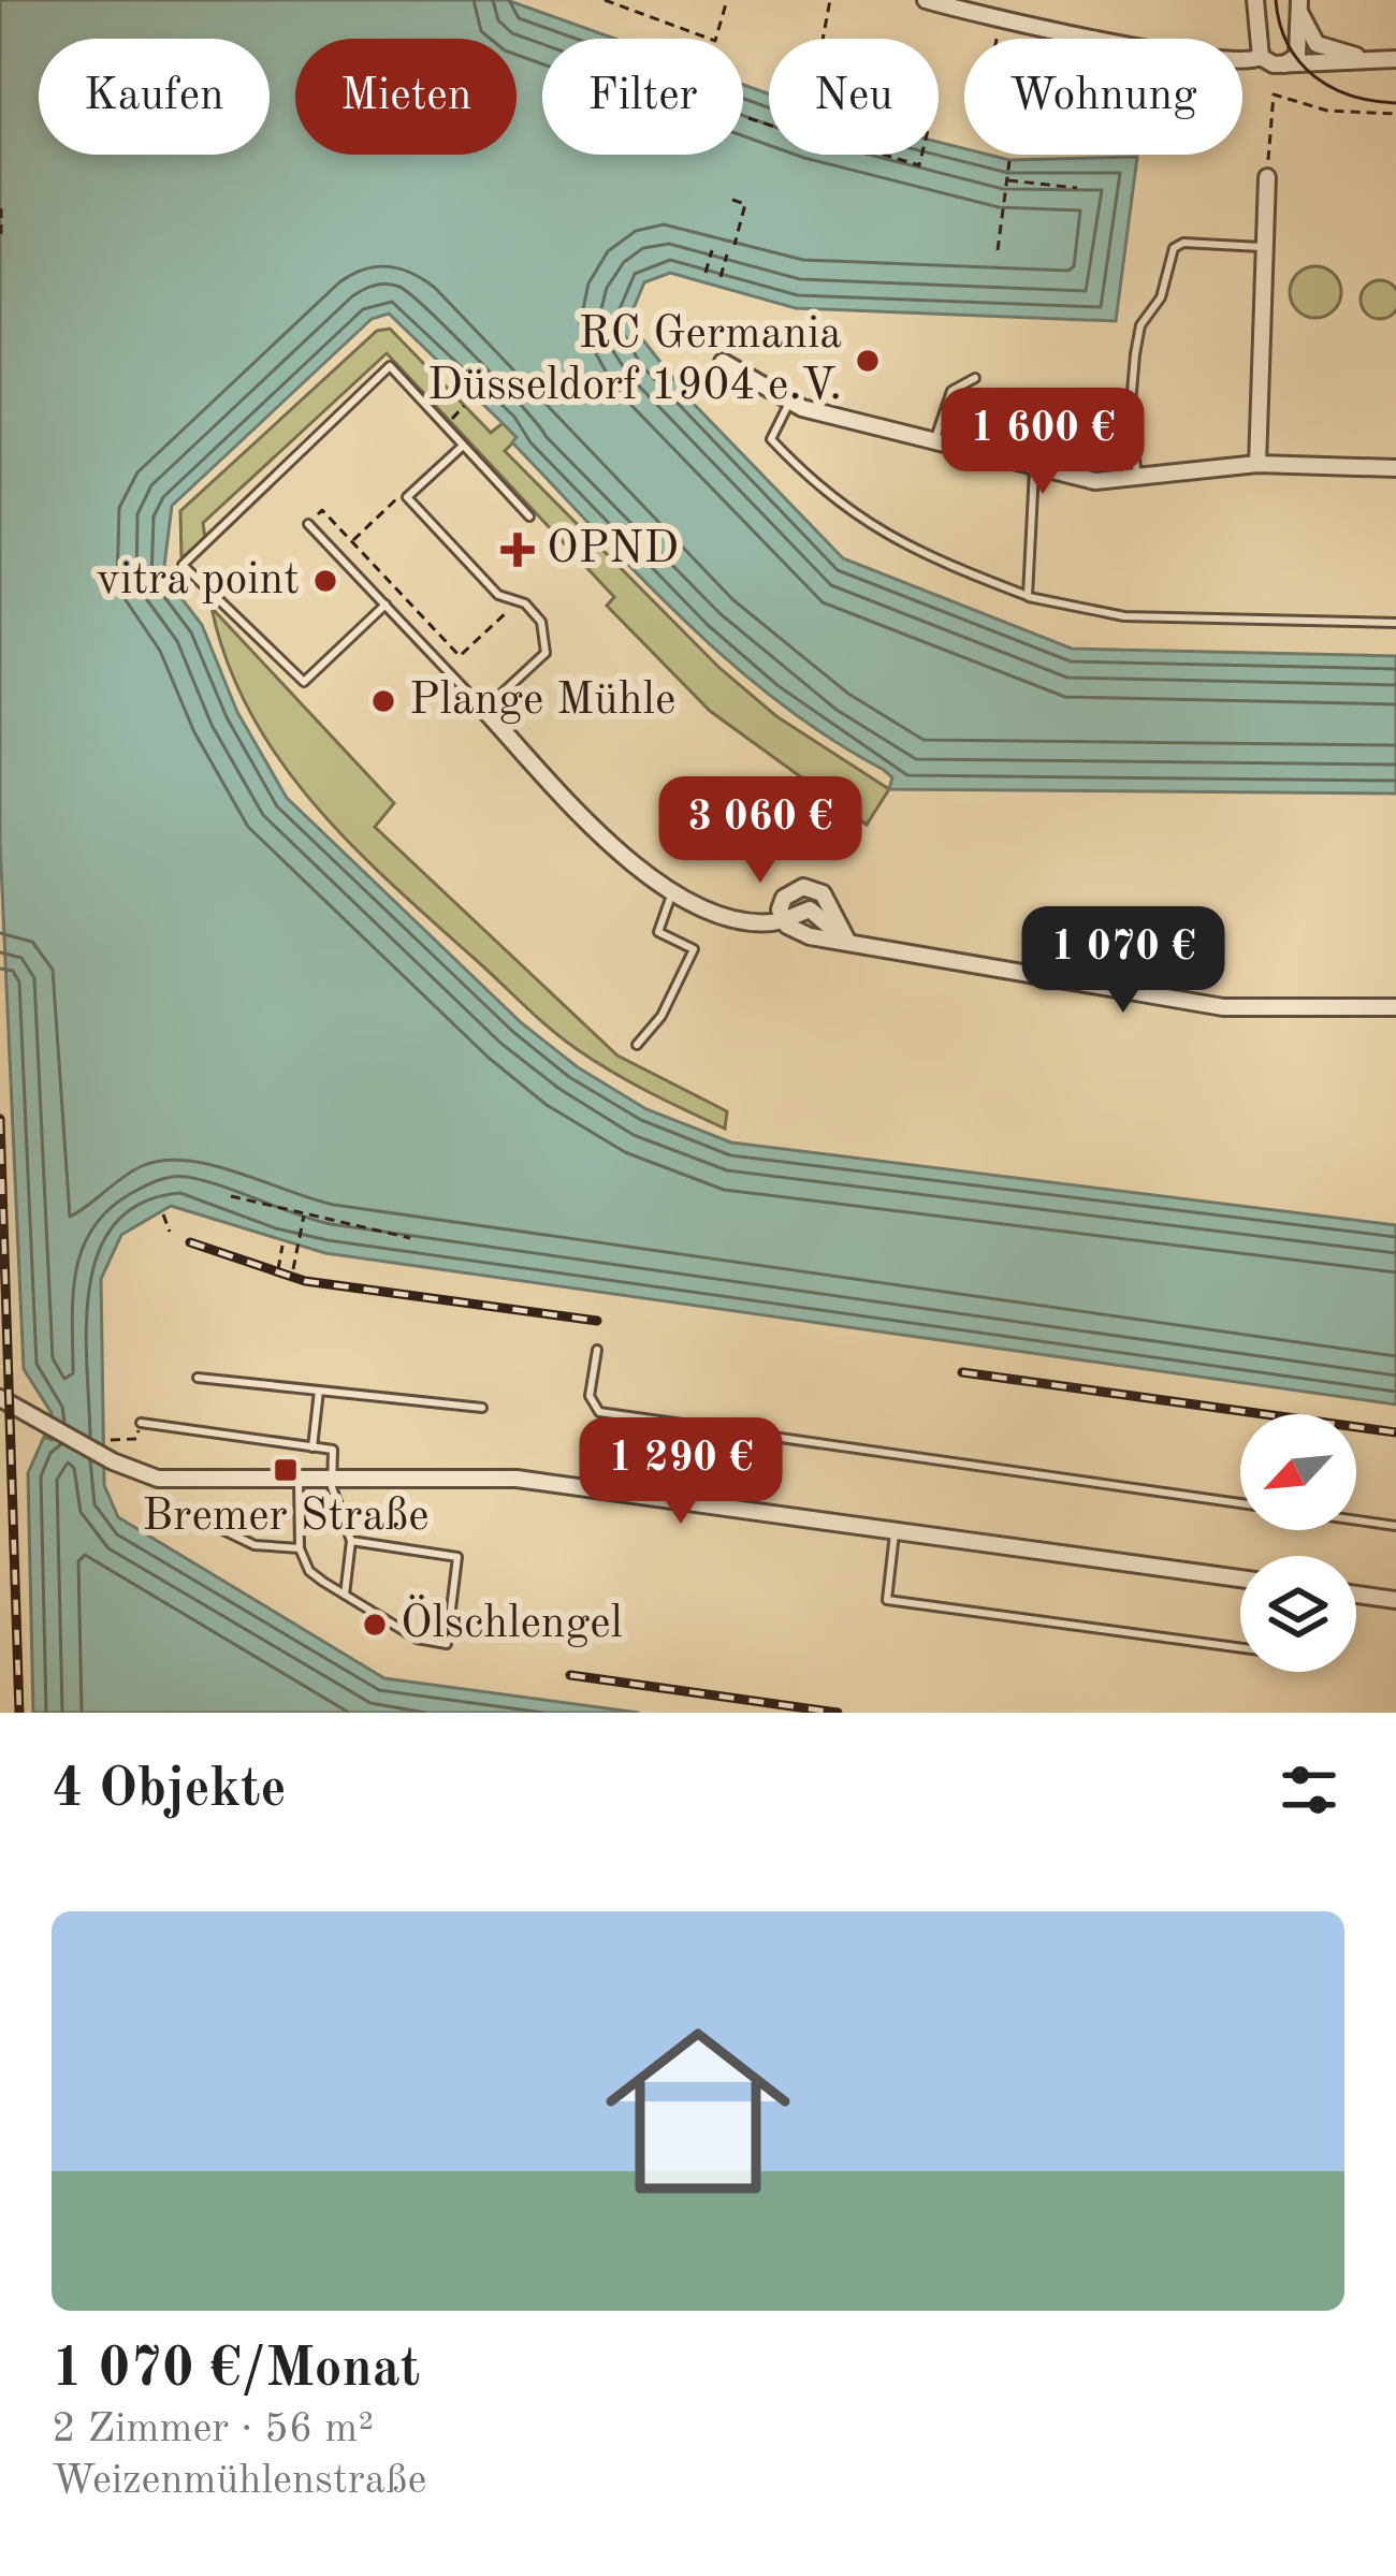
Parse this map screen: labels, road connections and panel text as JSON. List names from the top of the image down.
{
  "places": {
    "other": [
      "RC Germania Düsseldorf 1904 e.V.",
      "vitra point",
      "Plange Mühle",
      "Ölschlengel"
    ],
    "health": ["OPND"],
    "transit": ["Bremer Straße"]
  },
  "north": "bottom left",
  "page": {
    "chip": [
      "Kaufen",
      "Mieten",
      "Filter",
      "Neu",
      "Wohnung"
    ],
    "price": [
      "1 600 €",
      "3 060 €",
      "1 070 €",
      "1 290 €"
    ],
    "heading": "4 Objekte",
    "list": [
      {
        "name": "1 070 €/Monat",
        "note": "2 Zimmer · 56 m² · Weizenmühlenstraße"
      }
    ]
  }
}
